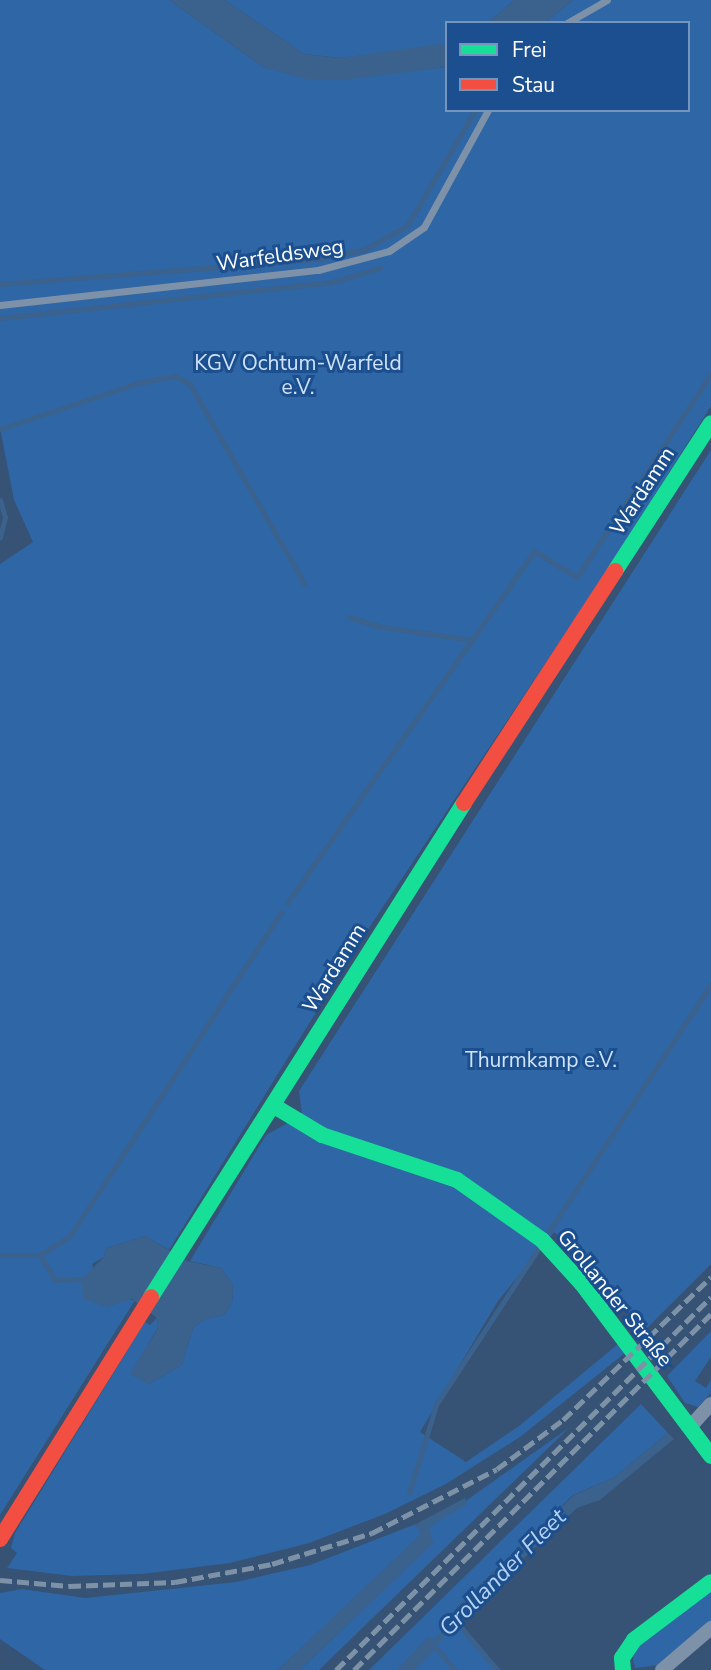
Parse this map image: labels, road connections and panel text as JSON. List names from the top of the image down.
{
  "streets": {
    "street": ["Wardamm", "Grollander Straße"],
    "lane": ["Warfeldsweg"]
  },
  "crossings": [
    ["Wardamm", "Grollander Straße"]
  ],
  "water": ["Grollander Fleet"],
  "parks": ["KGV Ochtum-Warfeld e.V.", "Thurmkamp e.V."],
  "legend": ["Frei", "Stau"]
}
